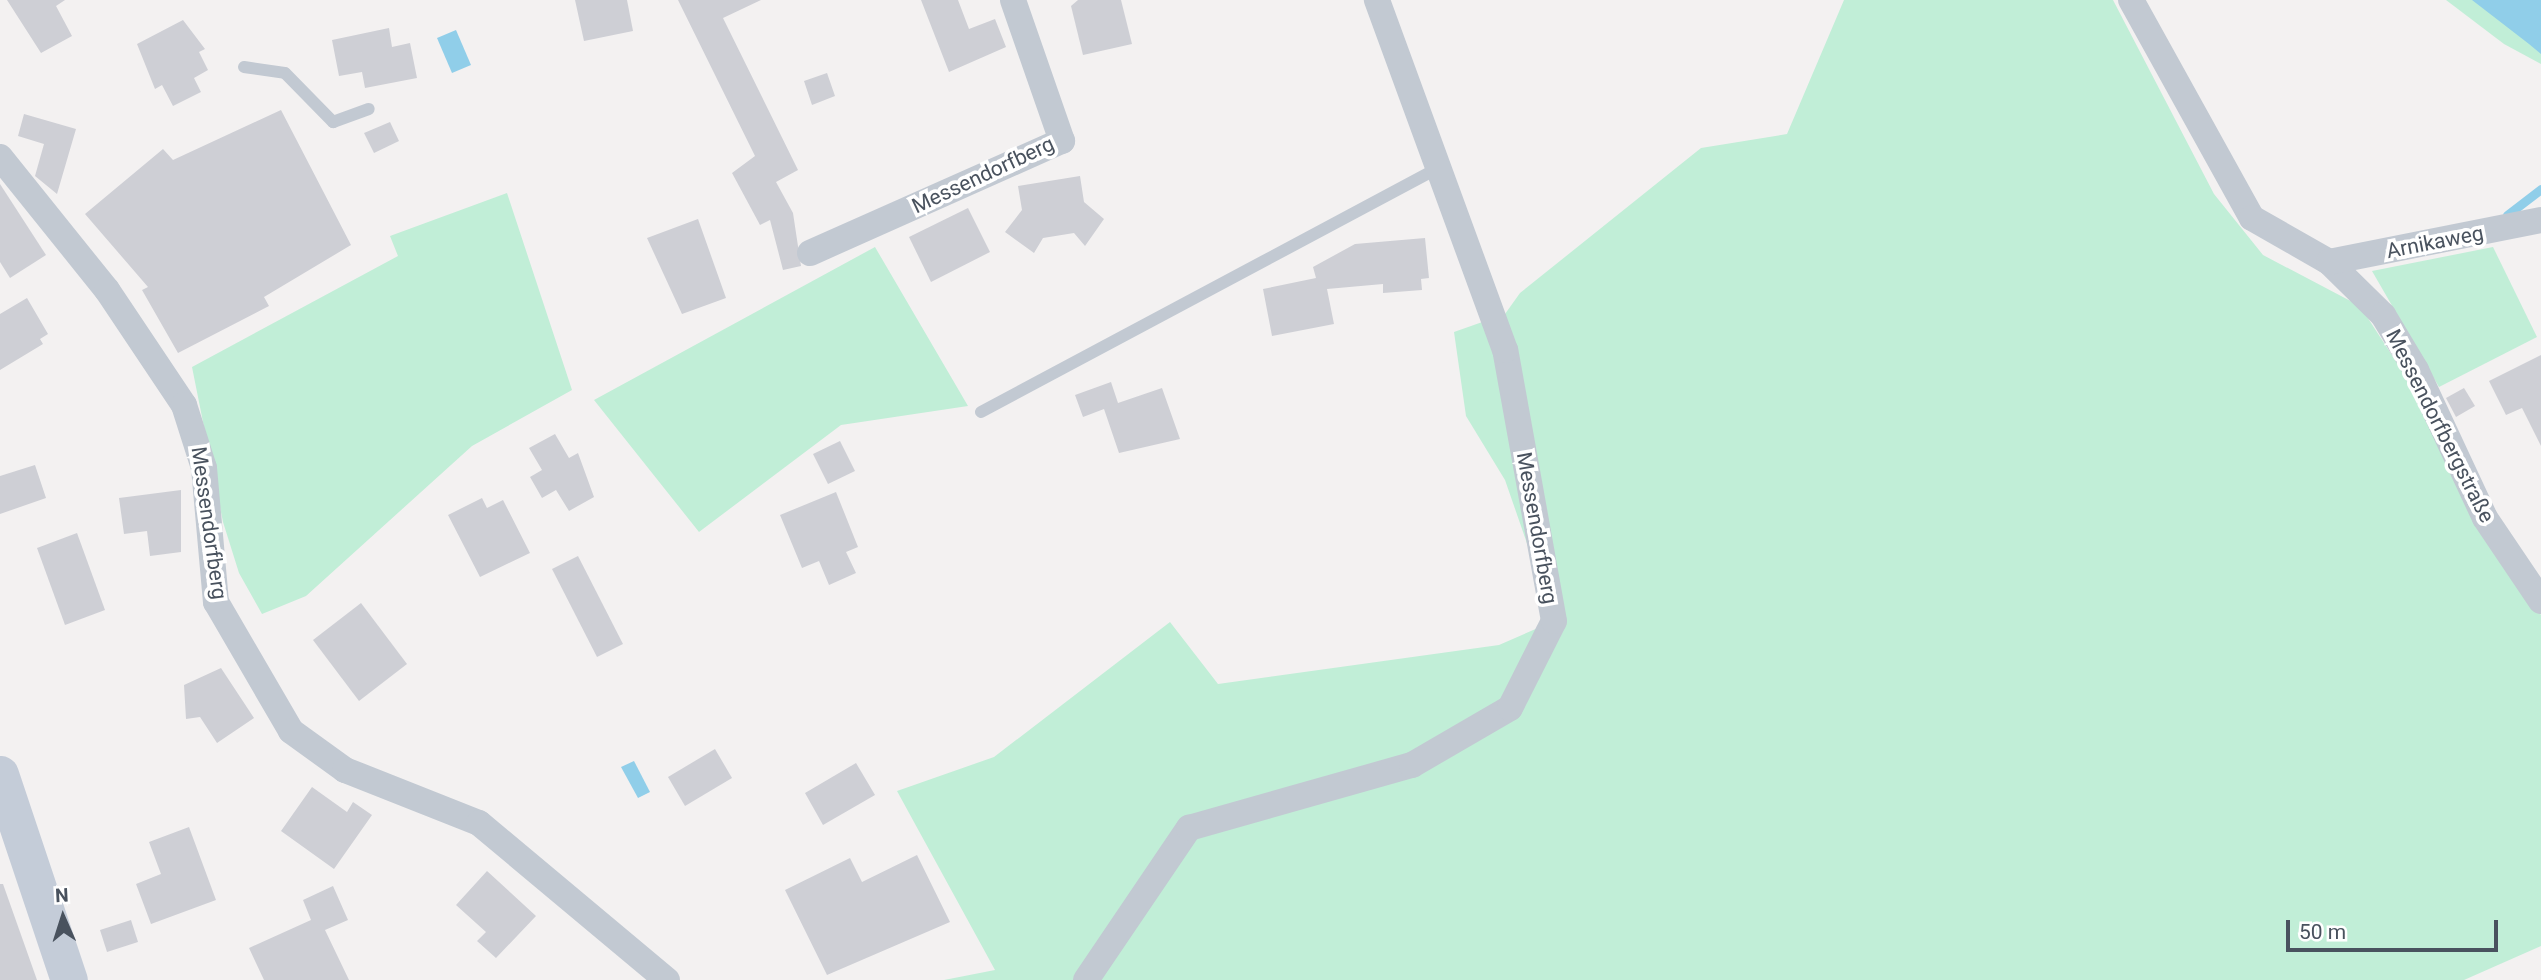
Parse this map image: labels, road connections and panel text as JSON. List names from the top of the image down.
{
  "streets": {
    "street": ["Messendorfberg", "Arnikaweg", "Messendorfbergstraße"]
  },
  "crossings": [
    ["Arnikaweg", "Messendorfbergstraße"]
  ],
  "scale_bar": "50 m",
  "north": "top"
}
